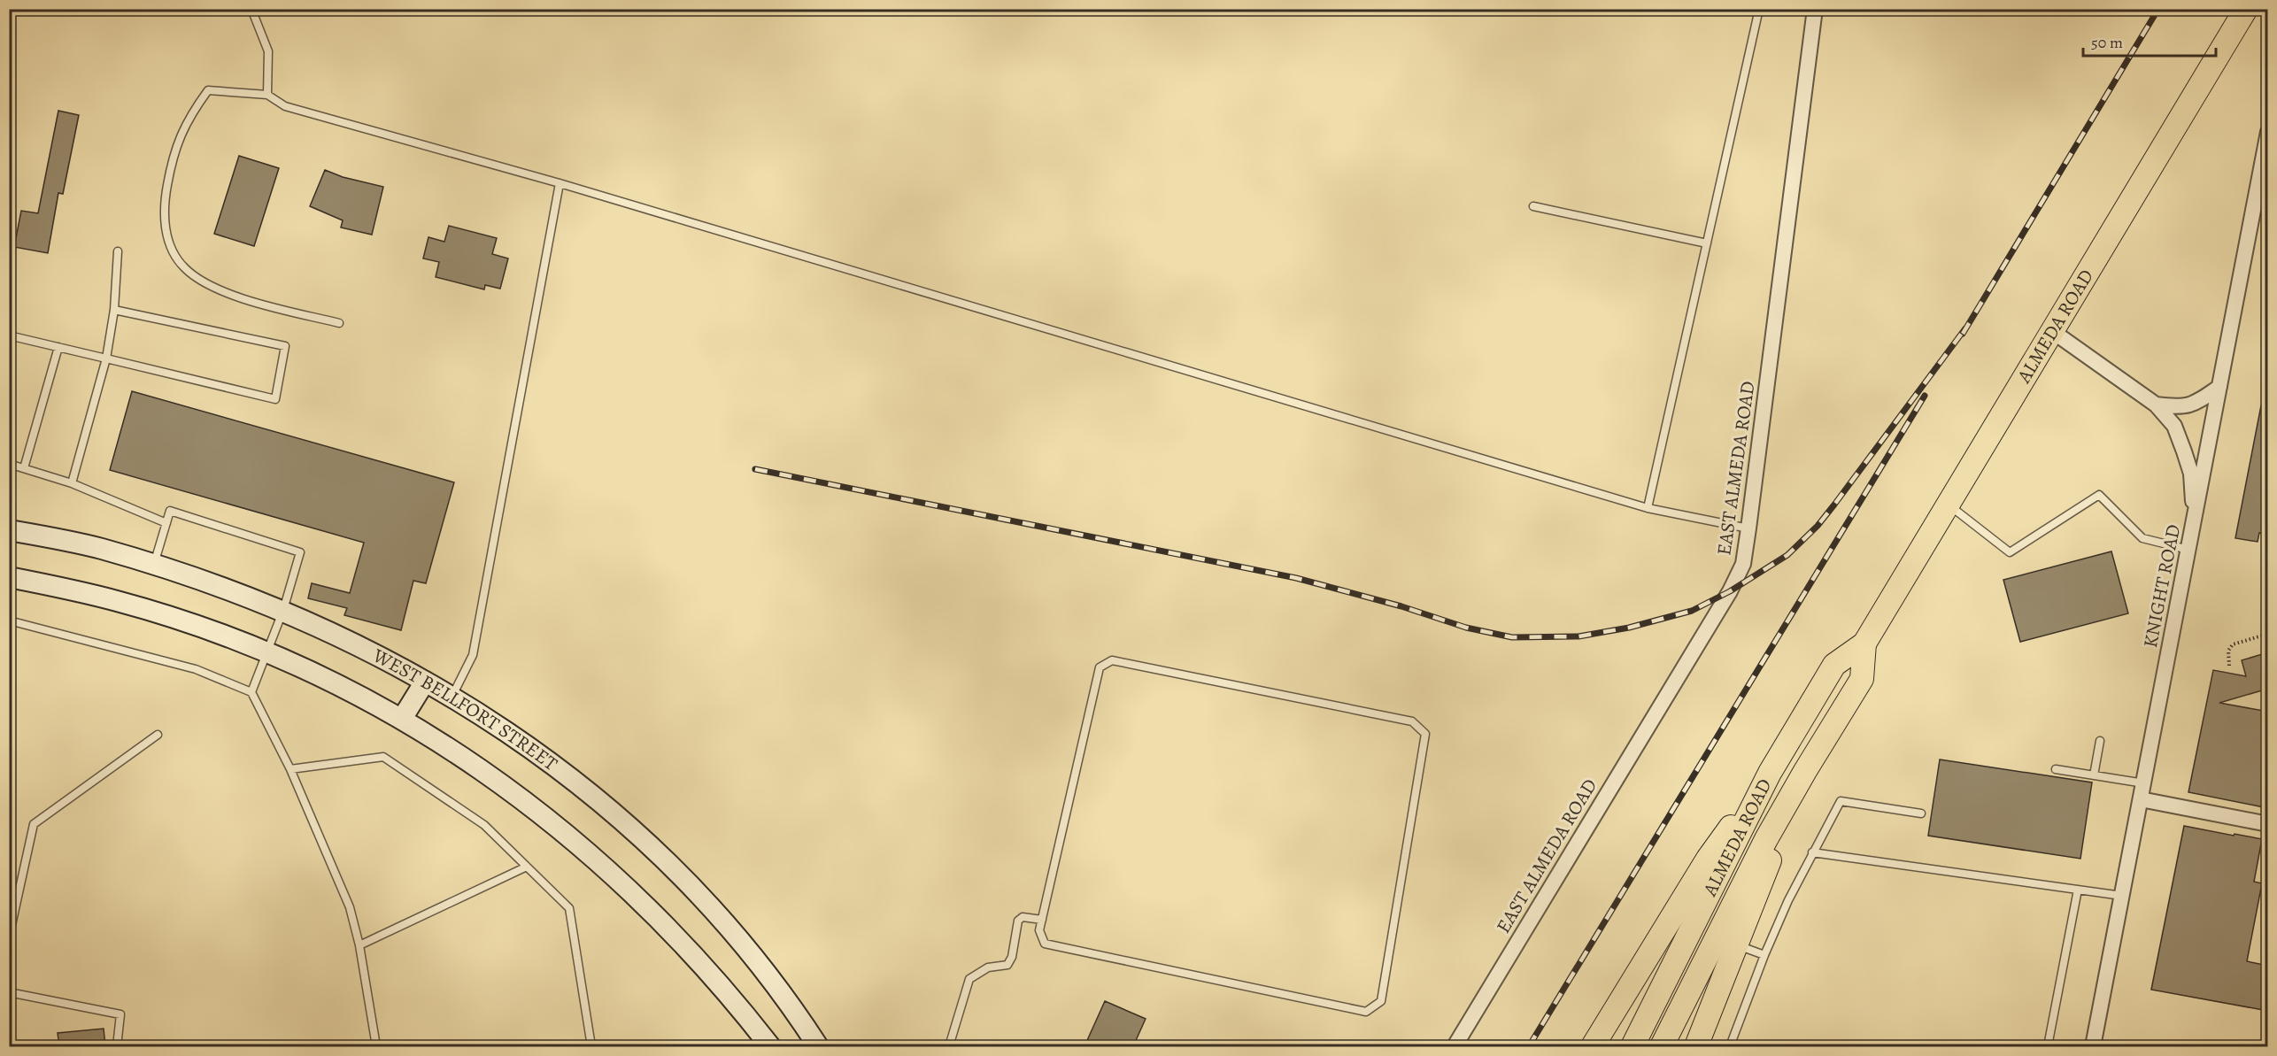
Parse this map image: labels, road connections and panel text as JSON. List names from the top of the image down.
{
  "streets": {
    "main road": ["ALMEDA ROAD", "WEST BELLFORT STREET"],
    "street": ["EAST ALMEDA ROAD", "KNIGHT ROAD"]
  },
  "scale_bar": "50 m"
}
